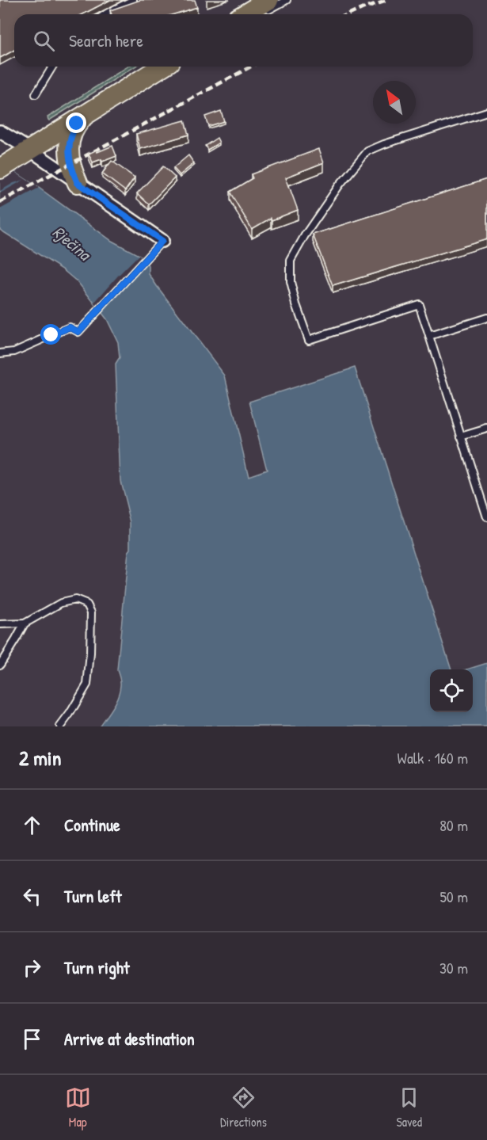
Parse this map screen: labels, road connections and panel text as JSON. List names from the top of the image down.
{
  "water": ["Rječina"],
  "north": "top left",
  "page": {
    "search": "Search here",
    "heading": ["2 min", "Walk · 160 m"],
    "list": [
      ["Continue", "80 m"],
      ["Turn left", "50 m"],
      ["Turn right", "30 m"],
      "Arrive at destination"
    ],
    "nav": ["Map", "Directions", "Saved"]
  }
}
